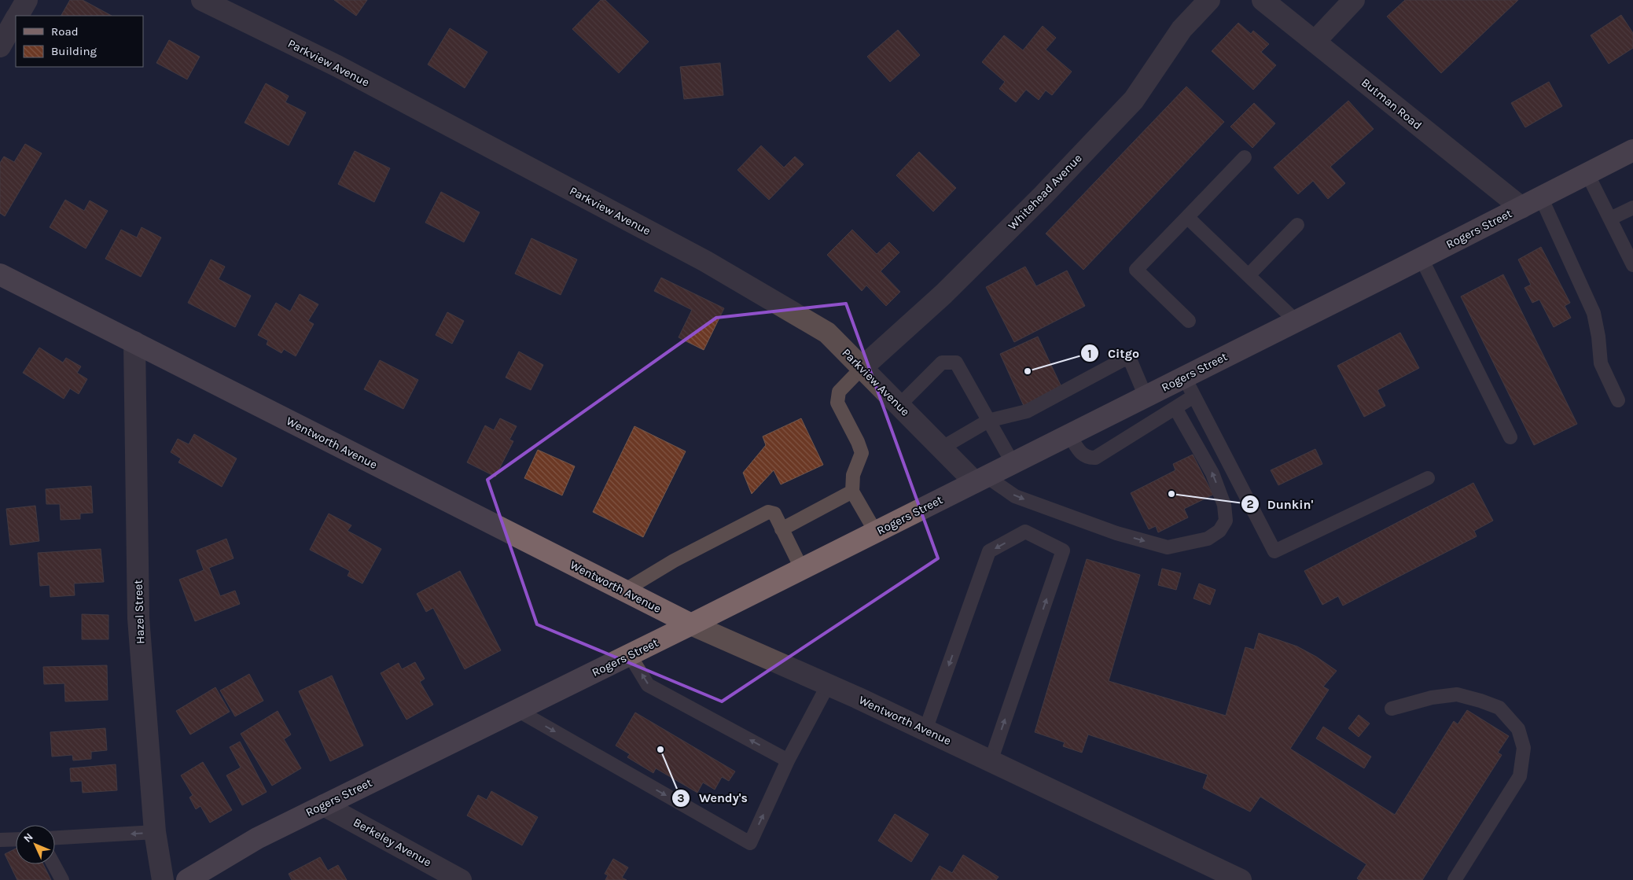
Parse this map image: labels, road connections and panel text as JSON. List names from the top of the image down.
{
  "streets": {
    "main road": ["Rogers Street", "Wentworth Avenue"],
    "street": [
      "Parkview Avenue",
      "Butman Road",
      "Whitehead Avenue",
      "Hazel Street",
      "Berkeley Avenue"
    ]
  },
  "crossings": [
    ["Parkview Avenue", "Whitehead Avenue"],
    ["Parkview Avenue", "Rogers Street"],
    ["Butman Road", "Rogers Street"],
    ["Rogers Street", "Wentworth Avenue"],
    ["Rogers Street", "Berkeley Avenue"],
    ["Wentworth Avenue", "Hazel Street"]
  ],
  "places": ["Citgo", "Dunkin'", "Wendy's"],
  "legend": ["Road", "Building"],
  "north": "top left"
}
